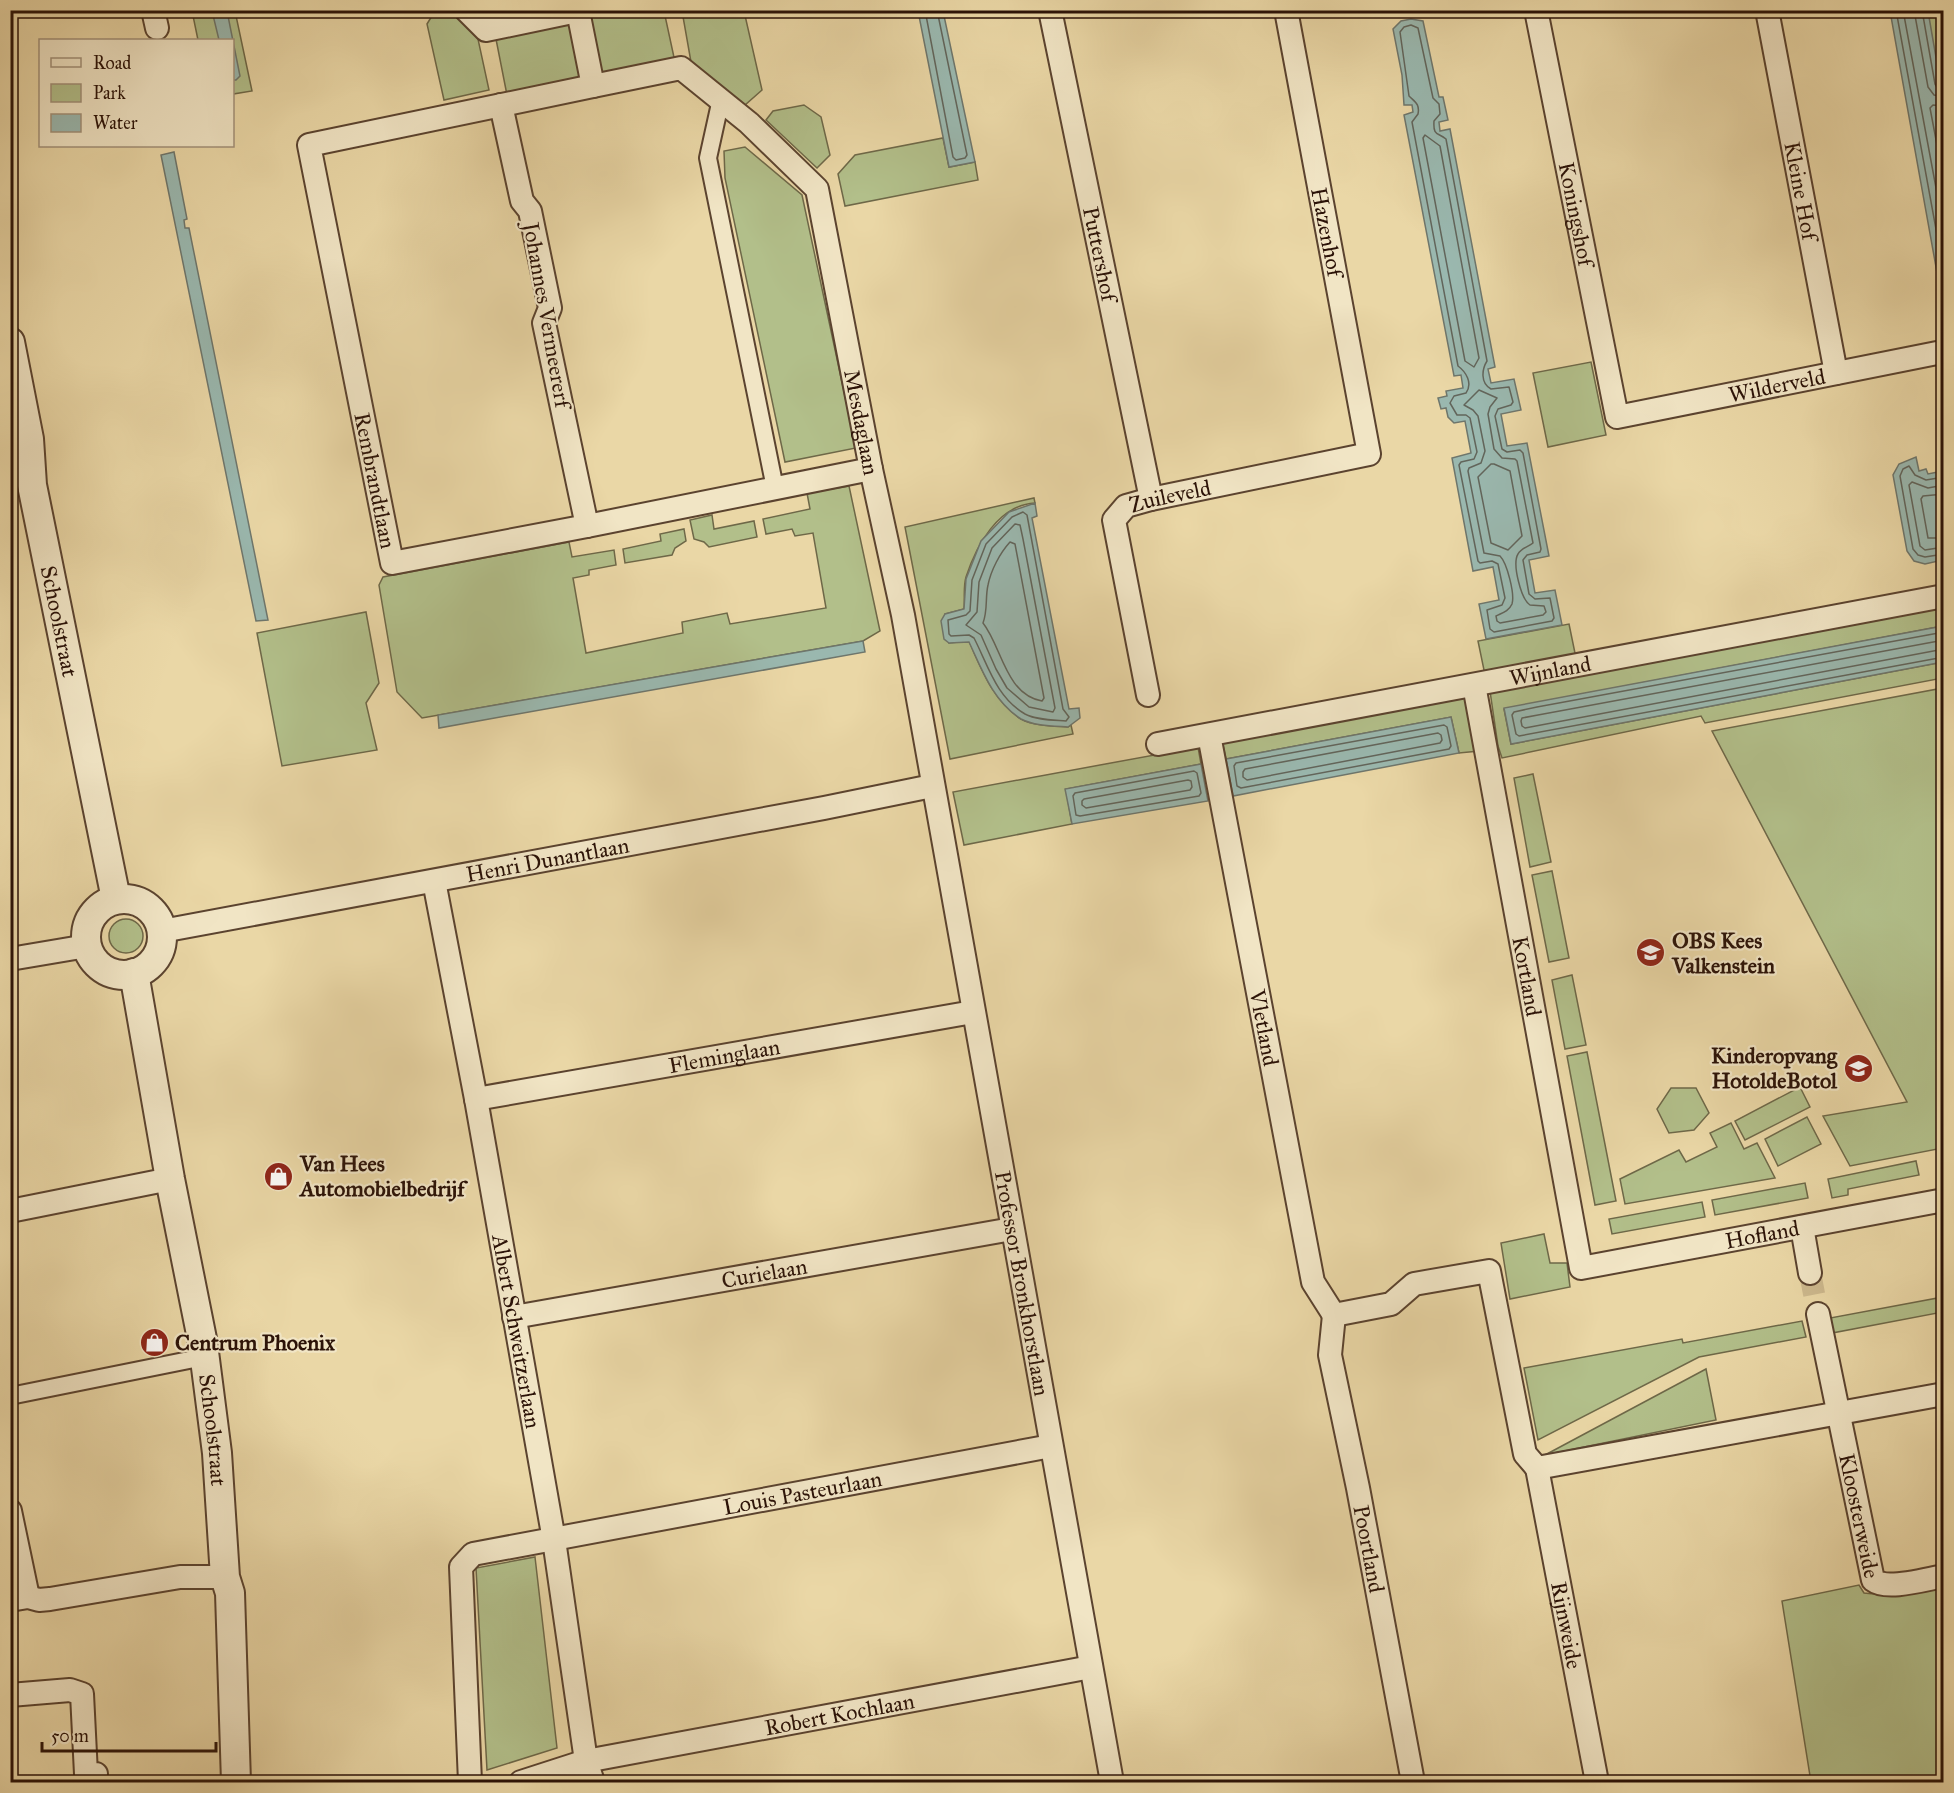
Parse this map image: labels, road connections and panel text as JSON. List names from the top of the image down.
{
  "streets": {
    "street": [
      "Kleine Hof",
      "Koningshof",
      "Hazenhof",
      "Puttershof",
      "Johannes Vermeererf",
      "Wilderveld",
      "Mesdaglaan",
      "Rembrandtlaan",
      "Zuileveld",
      "Schoolstraat",
      "Wijnland",
      "Henri Dunantlaan",
      "Kortland",
      "Vletland",
      "Fleminglaan",
      "Hofland",
      "Curielaan",
      "Professor Bronkhorstlaan",
      "Albert Schweitzerlaan",
      "Louis Pasteurlaan",
      "Kloosterweide",
      "Poortland",
      "Rijnweide",
      "Robert Kochlaan"
    ]
  },
  "crossings": [
    ["Kleine Hof", "Wilderveld"],
    ["Koningshof", "Wilderveld"],
    ["Hazenhof", "Zuileveld"],
    ["Puttershof", "Zuileveld"],
    ["Johannes Vermeererf", "Rembrandtlaan"],
    ["Mesdaglaan", "Rembrandtlaan"],
    ["Mesdaglaan", "Henri Dunantlaan"],
    ["Mesdaglaan", "Professor Bronkhorstlaan"],
    ["Schoolstraat", "Henri Dunantlaan"],
    ["Wijnland", "Kortland"],
    ["Wijnland", "Vletland"],
    ["Henri Dunantlaan", "Professor Bronkhorstlaan"],
    ["Henri Dunantlaan", "Albert Schweitzerlaan"],
    ["Kortland", "Hofland"],
    ["Vletland", "Poortland"],
    ["Vletland", "Rijnweide"],
    ["Fleminglaan", "Professor Bronkhorstlaan"],
    ["Fleminglaan", "Albert Schweitzerlaan"],
    ["Curielaan", "Professor Bronkhorstlaan"],
    ["Curielaan", "Albert Schweitzerlaan"],
    ["Professor Bronkhorstlaan", "Louis Pasteurlaan"],
    ["Professor Bronkhorstlaan", "Robert Kochlaan"],
    ["Albert Schweitzerlaan", "Louis Pasteurlaan"],
    ["Albert Schweitzerlaan", "Robert Kochlaan"],
    ["Poortland", "Rijnweide"]
  ],
  "places": {
    "school or university": ["OBS Kees Valkenstein", "Kinderopvang HotoldeBotol"],
    "shop": ["Van Hees Automobielbedrijf", "Centrum Phoenix"]
  },
  "legend": ["Road", "Park", "Water"],
  "scale_bar": "50 m"
}
